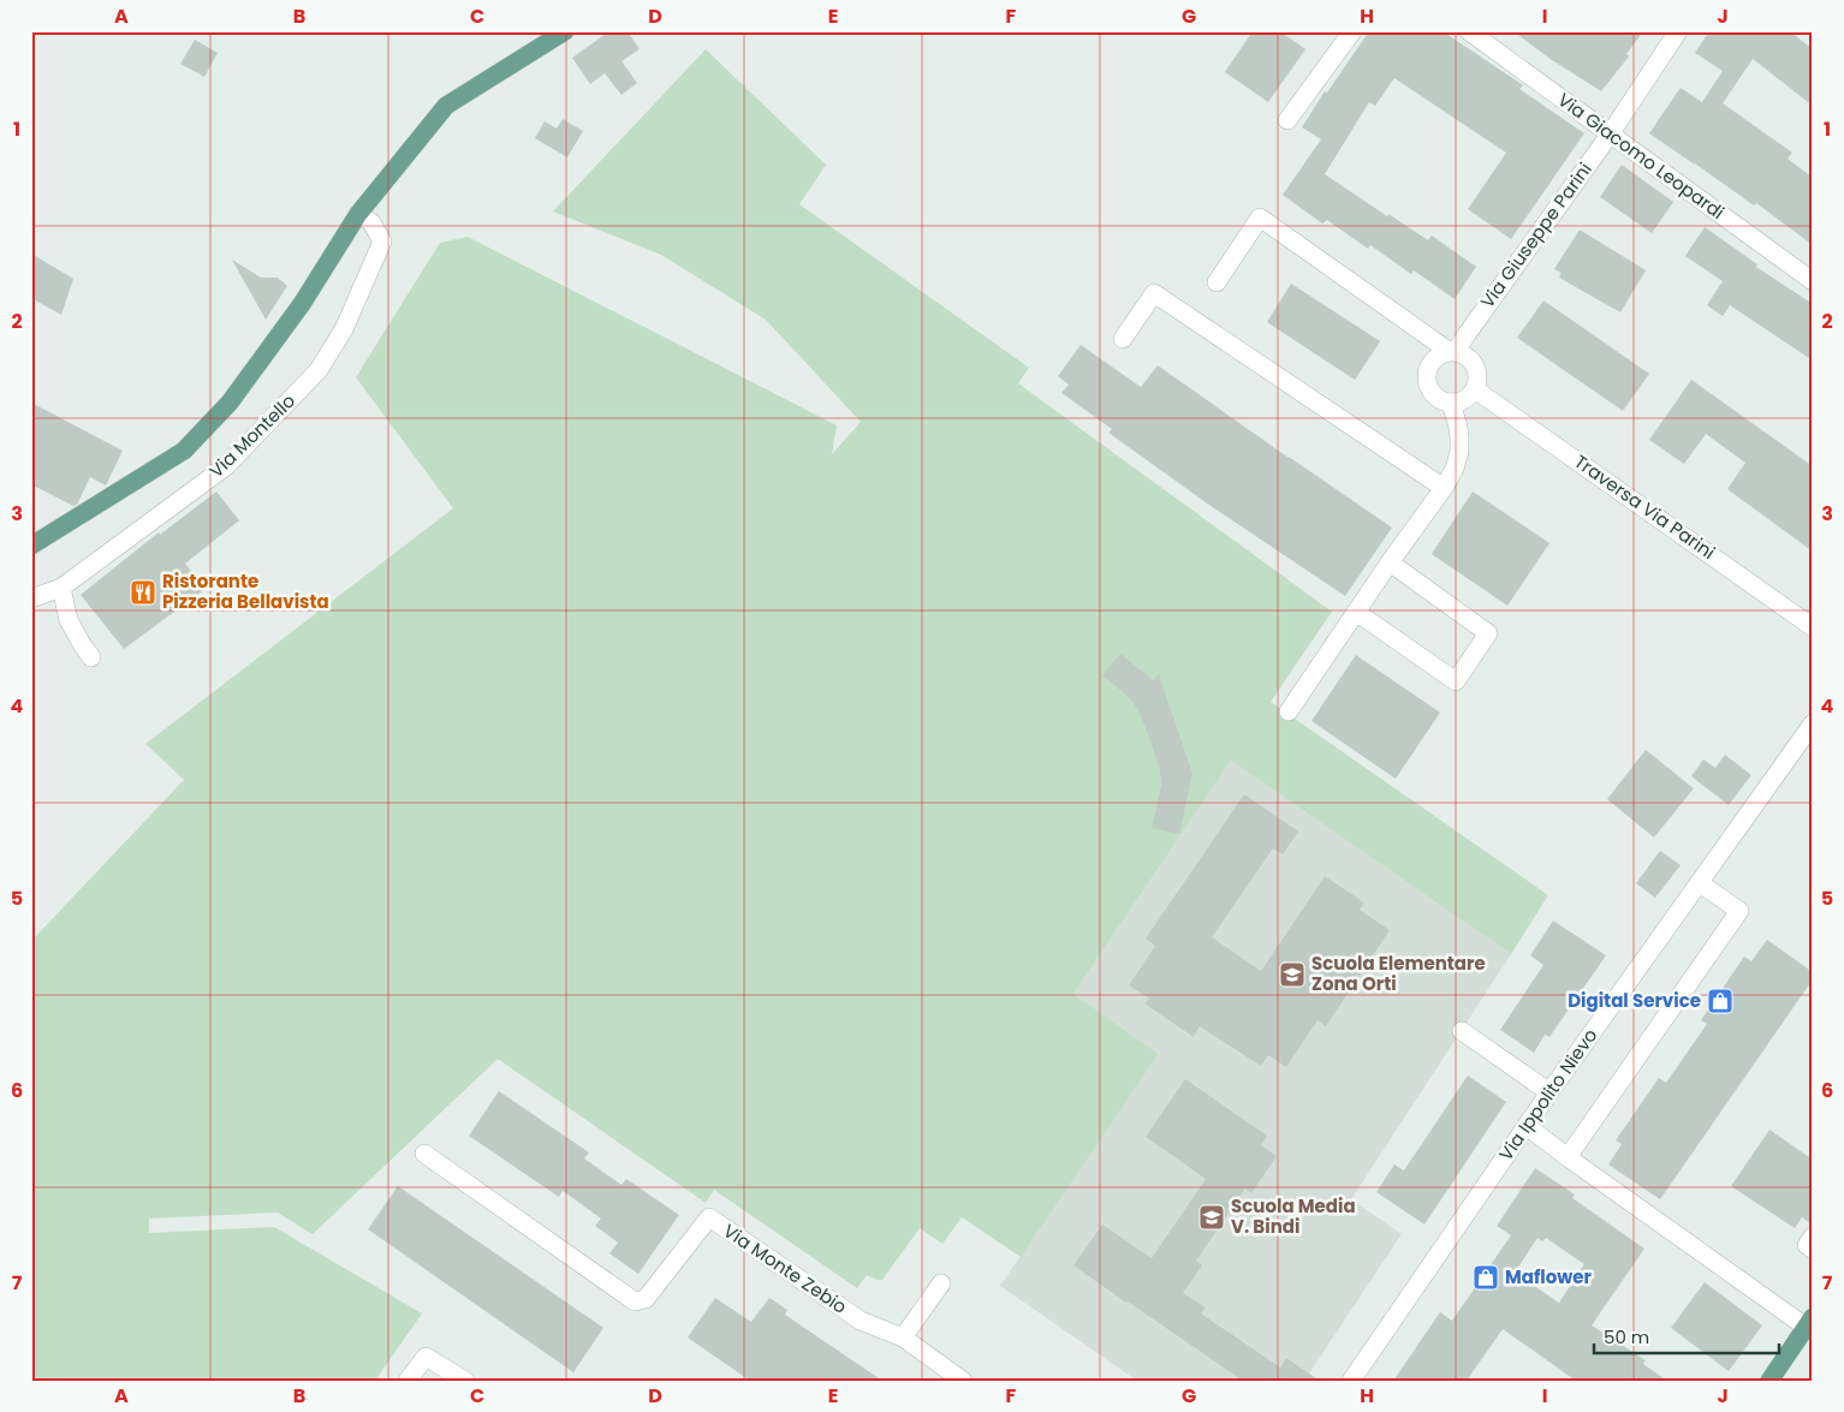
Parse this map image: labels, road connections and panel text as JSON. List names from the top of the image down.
{
  "streets": {
    "main road": ["Via Montello"],
    "street": [
      "Via Giacomo Leopardi",
      "Via Giuseppe Parini",
      "Traversa Via Parini",
      "Via Ippolito Nievo",
      "Via Monte Zebio"
    ]
  },
  "crossings": [
    ["Via Giacomo Leopardi", "Via Giuseppe Parini"],
    ["Via Giuseppe Parini", "Traversa Via Parini"]
  ],
  "places": {
    "restaurant": ["Ristorante Pizzeria Bellavista"],
    "school or university": ["Scuola Elementare Zona Orti", "Scuola Media V. Bindi"],
    "shop": ["Digital Service", "Maflower"]
  },
  "scale_bar": "50 m",
  "grid": {
    "columns": [
      "A",
      "B",
      "C",
      "D",
      "E",
      "F",
      "G",
      "H",
      "I",
      "J"
    ],
    "rows": [
      "1",
      "2",
      "3",
      "4",
      "5",
      "6",
      "7"
    ]
  }
}
